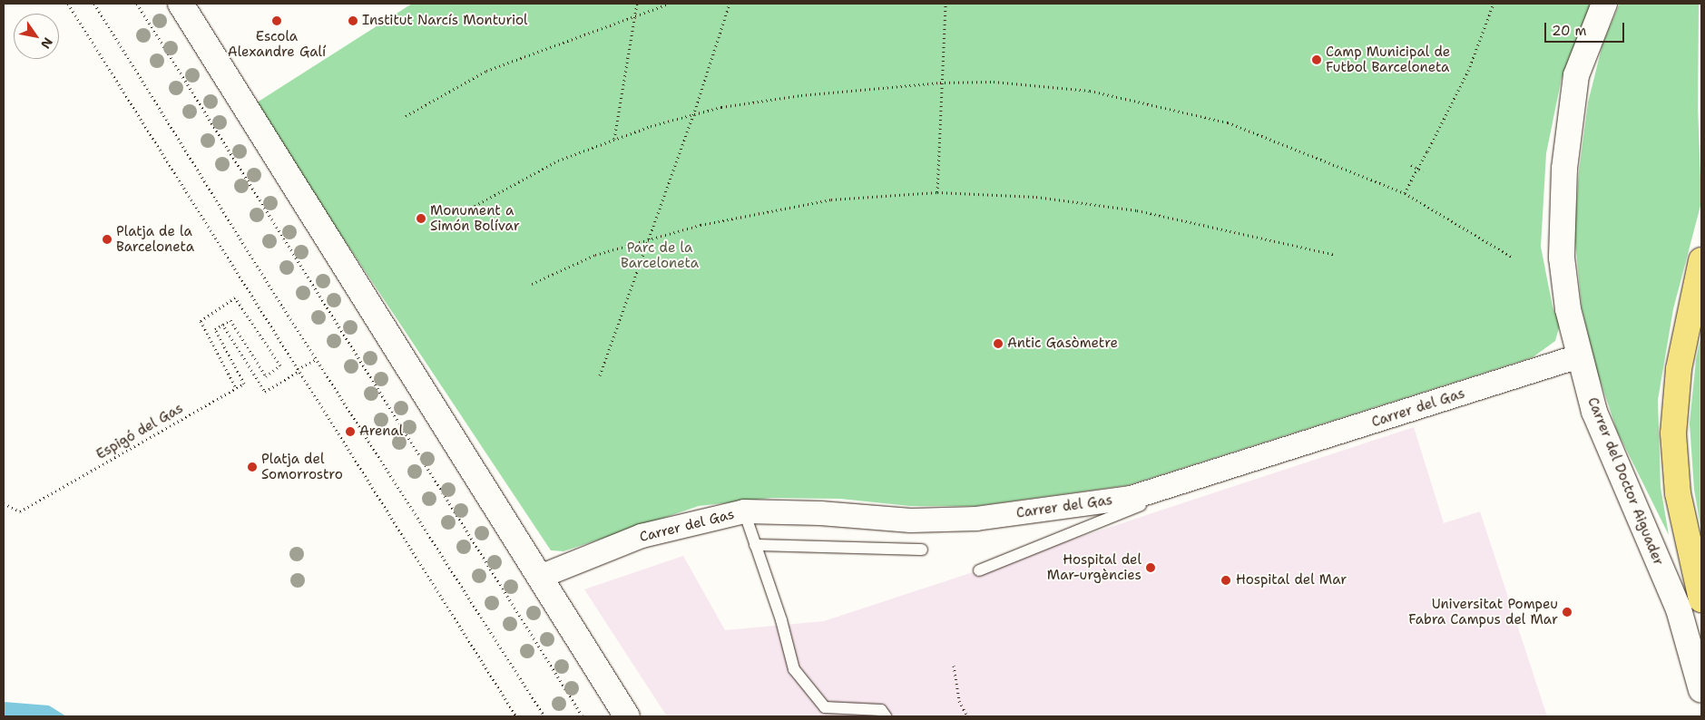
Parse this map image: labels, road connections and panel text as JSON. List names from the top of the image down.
{
  "streets": {
    "street": ["Carrer del Gas", "Carrer del Doctor Aiguader"],
    "path": ["Espigó del Gas"]
  },
  "crossings": [
    ["Carrer del Gas", "Carrer del Doctor Aiguader"]
  ],
  "parks": ["Parc de la Barceloneta"],
  "places": [
    "Escola Alexandre Galí",
    "Institut Narcís Monturiol",
    "Camp Municipal de Futbol Barceloneta",
    "Monument a Simón Bolívar",
    "Platja de la Barceloneta",
    "Antic Gasòmetre",
    "Arenal",
    "Platja del Somorrostro",
    "Hospital del Mar-urgències",
    "Hospital del Mar",
    "Universitat Pompeu Fabra Campus del Mar"
  ],
  "scale_bar": "20 m",
  "north": "bottom right"
}
